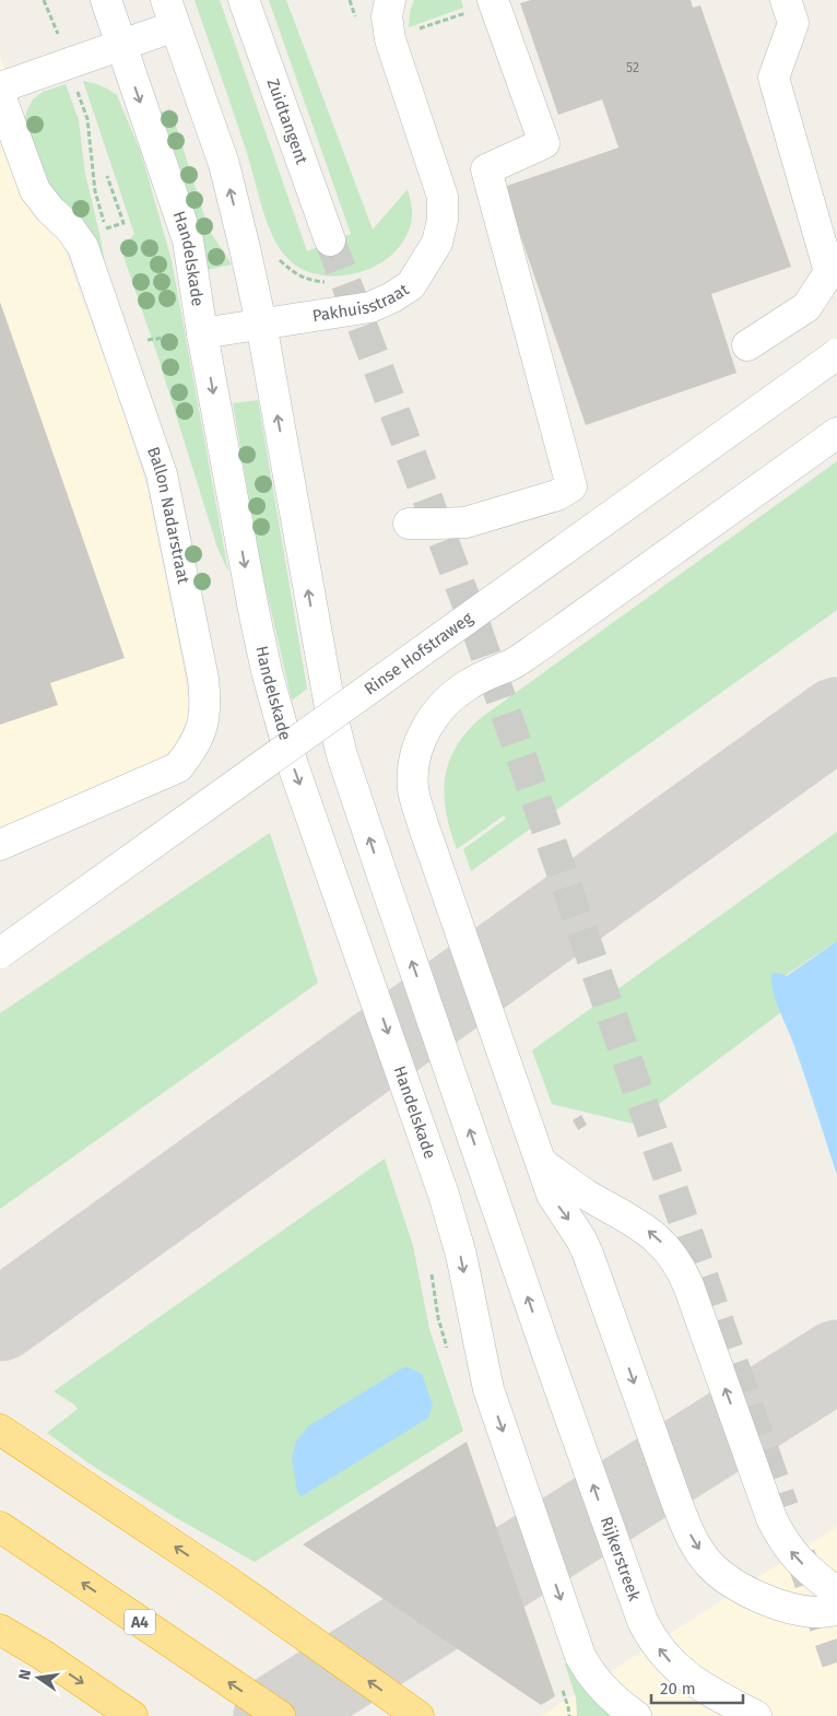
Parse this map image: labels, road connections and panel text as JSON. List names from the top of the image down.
{
  "streets": {
    "highway": ["A4"],
    "street": [
      "Zuidtangent",
      "Handelskade",
      "Pakhuisstraat",
      "Ballon Nadarstraat",
      "Rinse Hofstraweg",
      "Rijkerstreek"
    ]
  },
  "crossings": [
    ["Handelskade", "Pakhuisstraat"],
    ["Pakhuisstraat", "Rijkerstreek"]
  ],
  "house_numbers": ["52"],
  "scale_bar": "20 m",
  "north": "left"
}
